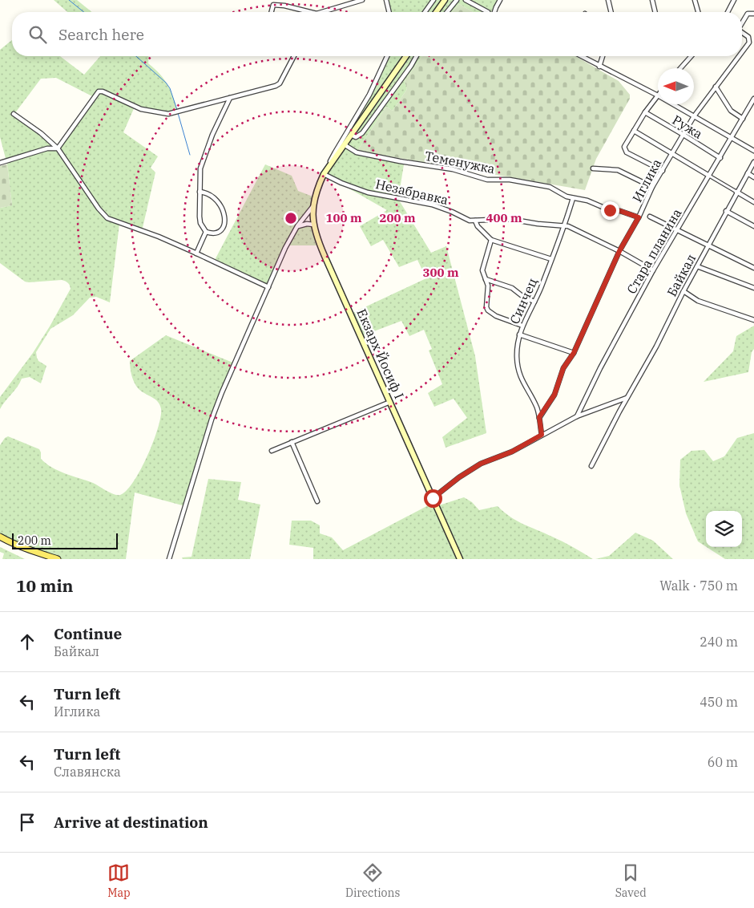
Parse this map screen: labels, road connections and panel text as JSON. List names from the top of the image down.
{
  "streets": {
    "main road": ["Екзарх Йосиф I"],
    "street": [
      "Ружа",
      "Теменужка",
      "Иглика",
      "Незабравка",
      "Стара планина",
      "Байкал",
      "Синчец"
    ]
  },
  "crossings": [
    ["Ружа", "Иглика"],
    ["Ружа", "Стара планина"],
    ["Теменужка", "Иглика"],
    ["Теменужка", "Синчец"],
    ["Теменужка", "Екзарх Йосиф I"],
    ["Иглика", "Незабравка"],
    ["Иглика", "Синчец"],
    ["Незабравка", "Стара планина"],
    ["Незабравка", "Синчец"],
    ["Незабравка", "Екзарх Йосиф I"]
  ],
  "scale_bar": "200 m",
  "north": "left",
  "page": {
    "search": "Search here",
    "scale": "200 m",
    "heading": ["10 min", "Walk · 750 m"],
    "list": [
      ["Continue", "Байкал", "240 m"],
      ["Turn left", "Иглика", "450 m"],
      ["Turn left", "Славянска", "60 m"],
      "Arrive at destination"
    ],
    "nav": ["Map", "Directions", "Saved"]
  },
  "rings": [
    "100 m",
    "200 m",
    "400 m",
    "300 m"
  ]
}
